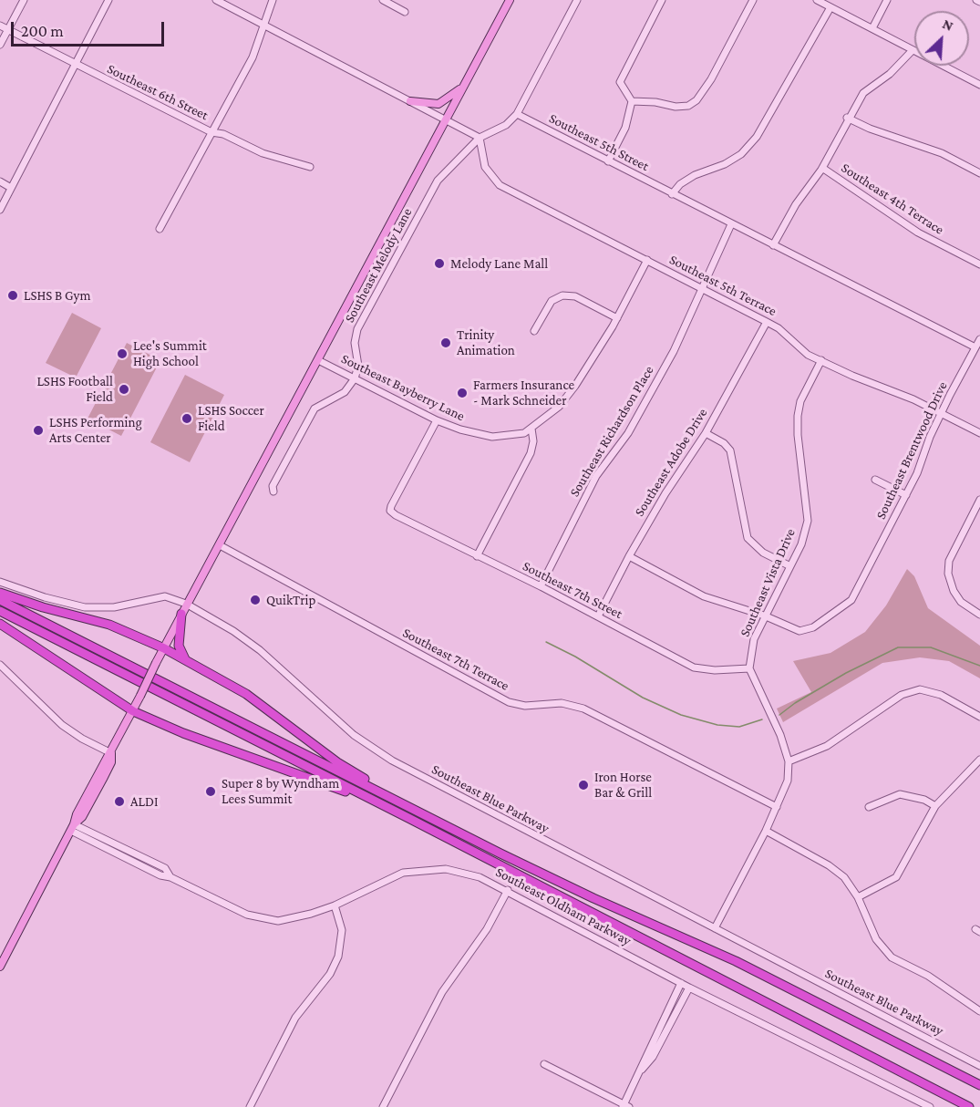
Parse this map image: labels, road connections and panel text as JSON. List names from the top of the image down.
{
  "streets": {
    "street": [
      "Southeast 6th Street",
      "Southeast 5th Street",
      "Southeast 4th Terrace",
      "Southeast Melody Lane",
      "Southeast 5th Terrace",
      "Southeast Bayberry Lane",
      "Southeast Richardson Place",
      "Southeast Brentwood Drive",
      "Southeast Adobe Drive",
      "Southeast Vista Drive",
      "Southeast 7th Street",
      "Southeast 7th Terrace",
      "Southeast Blue Parkway",
      "Southeast Oldham Parkway"
    ]
  },
  "crossings": [
    ["Southeast 5th Street", "Southeast Richardson Place"],
    ["Southeast 5th Street", "Southeast Brentwood Drive"],
    ["Southeast Melody Lane", "Southeast 5th Terrace"],
    ["Southeast Melody Lane", "Southeast Bayberry Lane"],
    ["Southeast 5th Terrace", "Southeast Bayberry Lane"],
    ["Southeast 5th Terrace", "Southeast Richardson Place"],
    ["Southeast 5th Terrace", "Southeast Brentwood Drive"],
    ["Southeast 5th Terrace", "Southeast Adobe Drive"],
    ["Southeast 5th Terrace", "Southeast Vista Drive"],
    ["Southeast Bayberry Lane", "Southeast 7th Street"],
    ["Southeast Richardson Place", "Southeast 7th Street"],
    ["Southeast Brentwood Drive", "Southeast Vista Drive"],
    ["Southeast Adobe Drive", "Southeast 7th Street"],
    ["Southeast Vista Drive", "Southeast 7th Street"]
  ],
  "places": [
    "Melody Lane Mall",
    "LSHS B Gym",
    "Trinity Animation",
    "Lee's Summit High School",
    "LSHS Football Field",
    "Farmers Insurance - Mark Schneider",
    "LSHS Soccer Field",
    "LSHS Performing Arts Center",
    "QuikTrip",
    "Iron Horse Bar & Grill",
    "Super 8 by Wyndham Lees Summit",
    "ALDI"
  ],
  "scale_bar": "200 m",
  "north": "top right"
}
